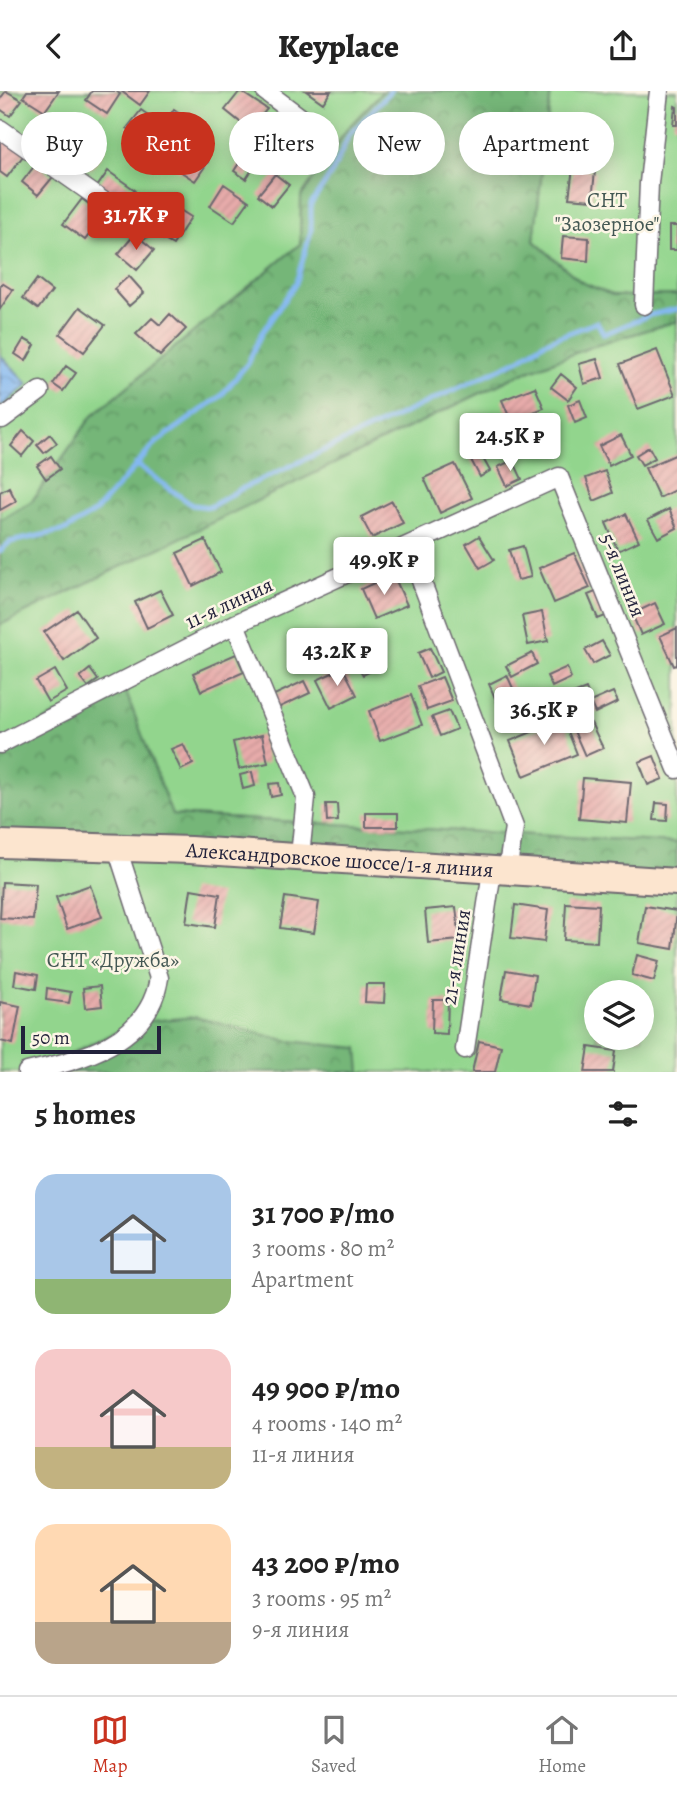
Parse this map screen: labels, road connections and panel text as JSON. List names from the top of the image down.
{
  "streets": {
    "street": [
      "5-я линия",
      "11-я линия",
      "Александровское шоссе/1-я линия",
      "21-я линия"
    ]
  },
  "crossings": [
    ["5-я линия", "11-я линия"],
    ["11-я линия", "21-я линия"],
    ["Александровское шоссе/1-я линия", "21-я линия"]
  ],
  "parks": ["СНТ \"Заозерное\"", "СНТ «Дружба»"],
  "scale_bar": "50 m",
  "page": {
    "header": "Keyplace",
    "chip": [
      "Buy",
      "Rent",
      "Filters",
      "New",
      "Apartment"
    ],
    "price": [
      "31.7K ₽",
      "24.5K ₽",
      "49.9K ₽",
      "43.2K ₽",
      "36.5K ₽"
    ],
    "scale": "50 m",
    "heading": "5 homes",
    "list": [
      {
        "name": "31 700 ₽/mo",
        "note": "3 rooms · 80 m² · Apartment"
      },
      {
        "name": "49 900 ₽/mo",
        "note": "4 rooms · 140 m² · 11-я линия"
      },
      {
        "name": "43 200 ₽/mo",
        "note": "3 rooms · 95 m² · 9-я линия"
      }
    ],
    "tabs": ["Map", "Saved", "Home"]
  }
}
